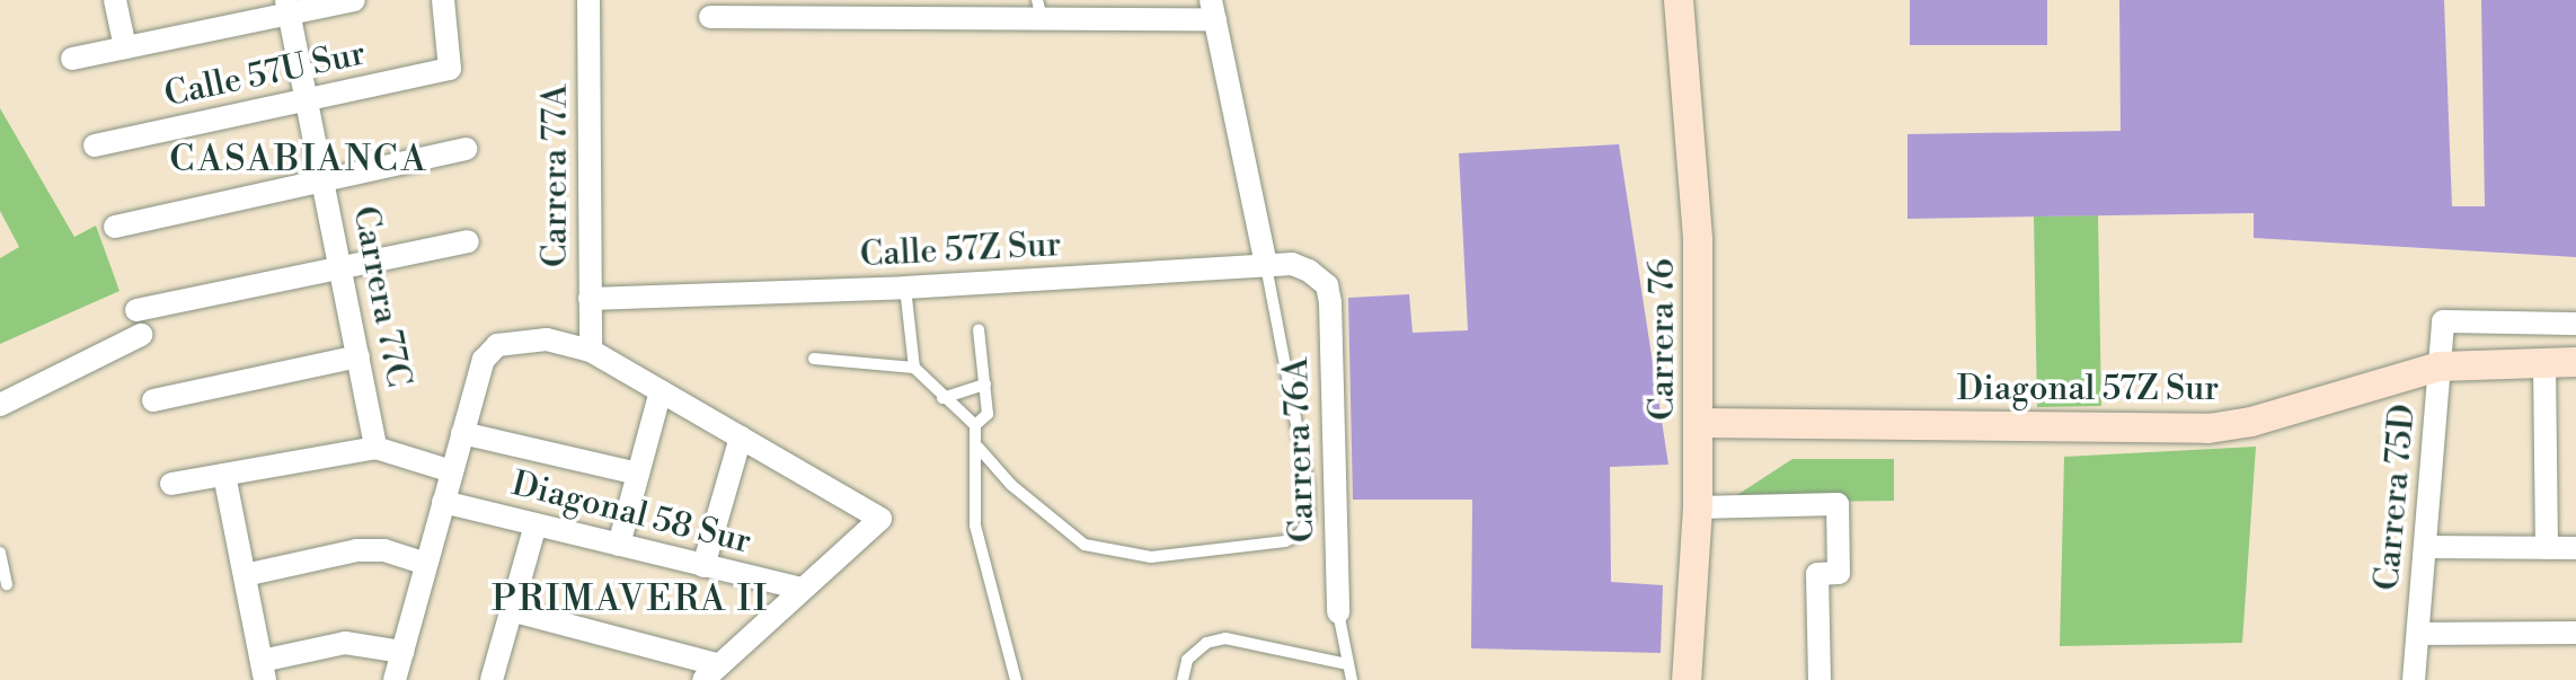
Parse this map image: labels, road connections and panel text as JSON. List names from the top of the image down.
{
  "streets": {
    "street": [
      "Calle 57U Sur",
      "Carrera 77A",
      "Calle 57Z Sur",
      "Carrera 77C",
      "Carrera 76",
      "Diagonal 57Z Sur",
      "Carrera 76A",
      "Carrera 75D",
      "Diagonal 58 Sur"
    ]
  },
  "crossings": [
    ["Calle 57U Sur", "Carrera 77C"],
    ["Carrera 77A", "Calle 57Z Sur"],
    ["Calle 57Z Sur", "Carrera 76A"],
    ["Carrera 76", "Diagonal 57Z Sur"],
    ["Diagonal 57Z Sur", "Carrera 75D"]
  ],
  "districts": ["CASABIANCA", "PRIMAVERA II"]
}
